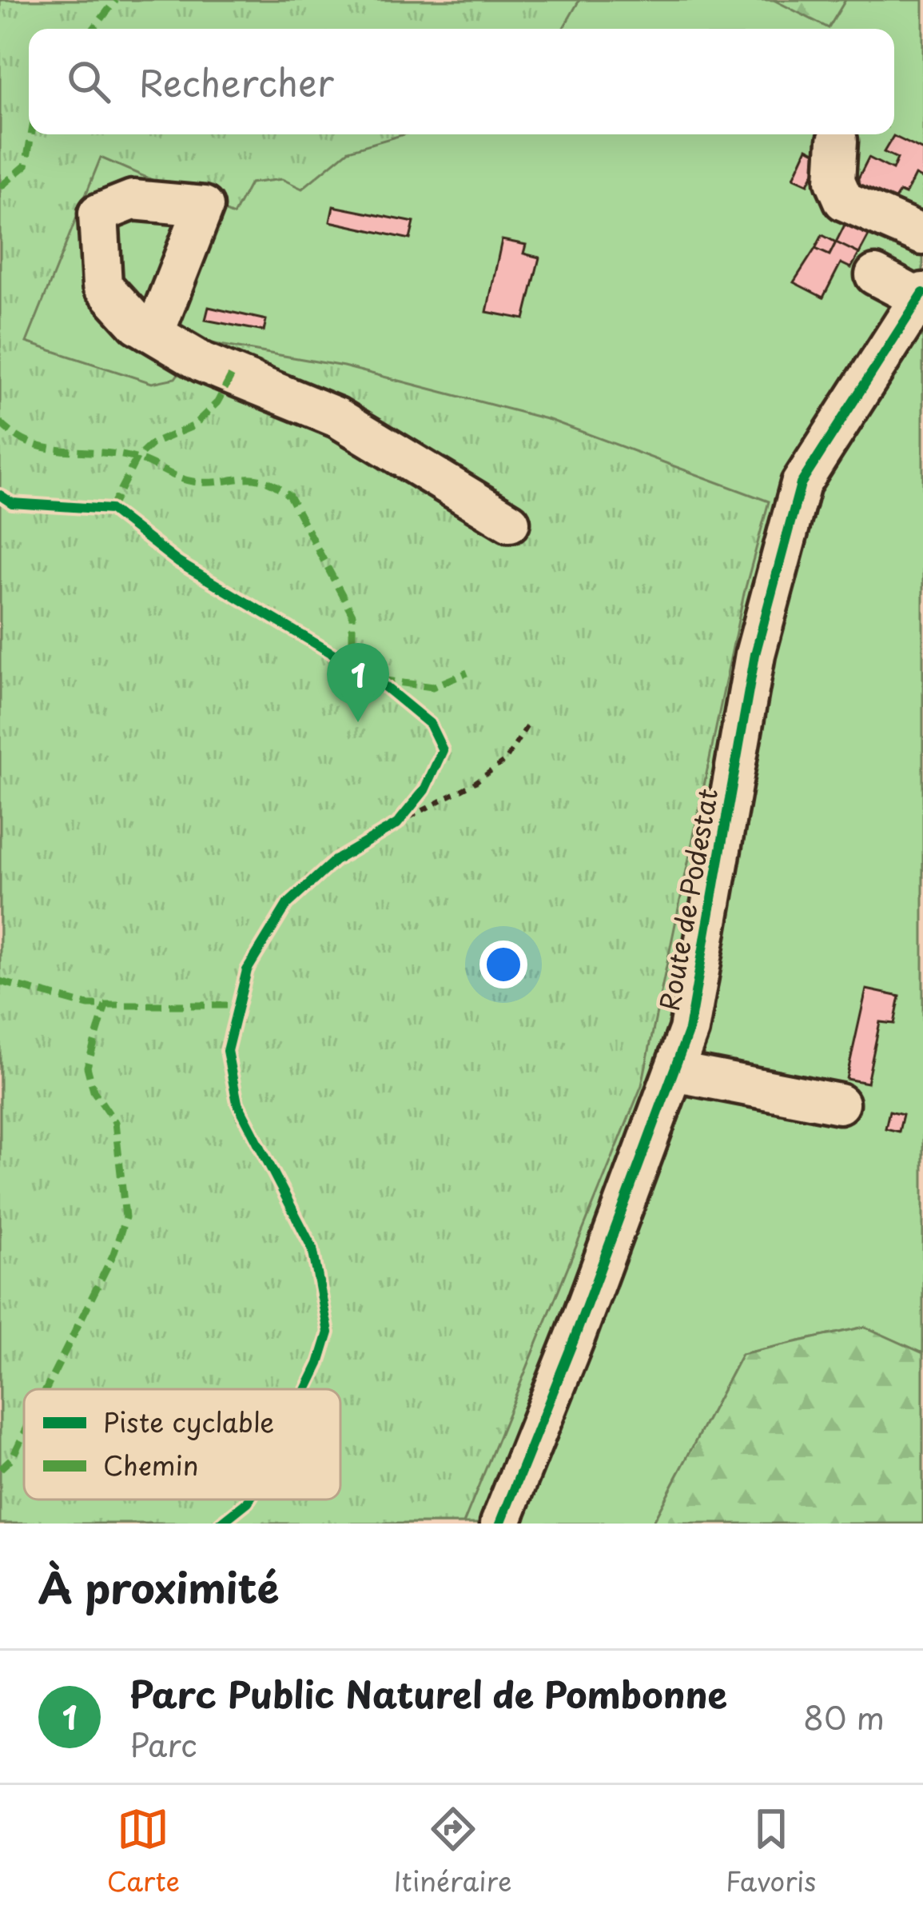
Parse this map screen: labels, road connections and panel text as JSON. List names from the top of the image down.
{
  "streets": {
    "street": ["Route de Podestat"]
  },
  "legend": ["Piste cyclable", "Chemin"],
  "page": {
    "search": "Rechercher",
    "pins": "1",
    "heading": "À proximité",
    "list": [
      {
        "mark": "1",
        "name": "Parc Public Naturel de Pombonne",
        "note": "Parc",
        "value": "80 m"
      }
    ],
    "nav": ["Carte", "Itinéraire", "Favoris"]
  }
}
